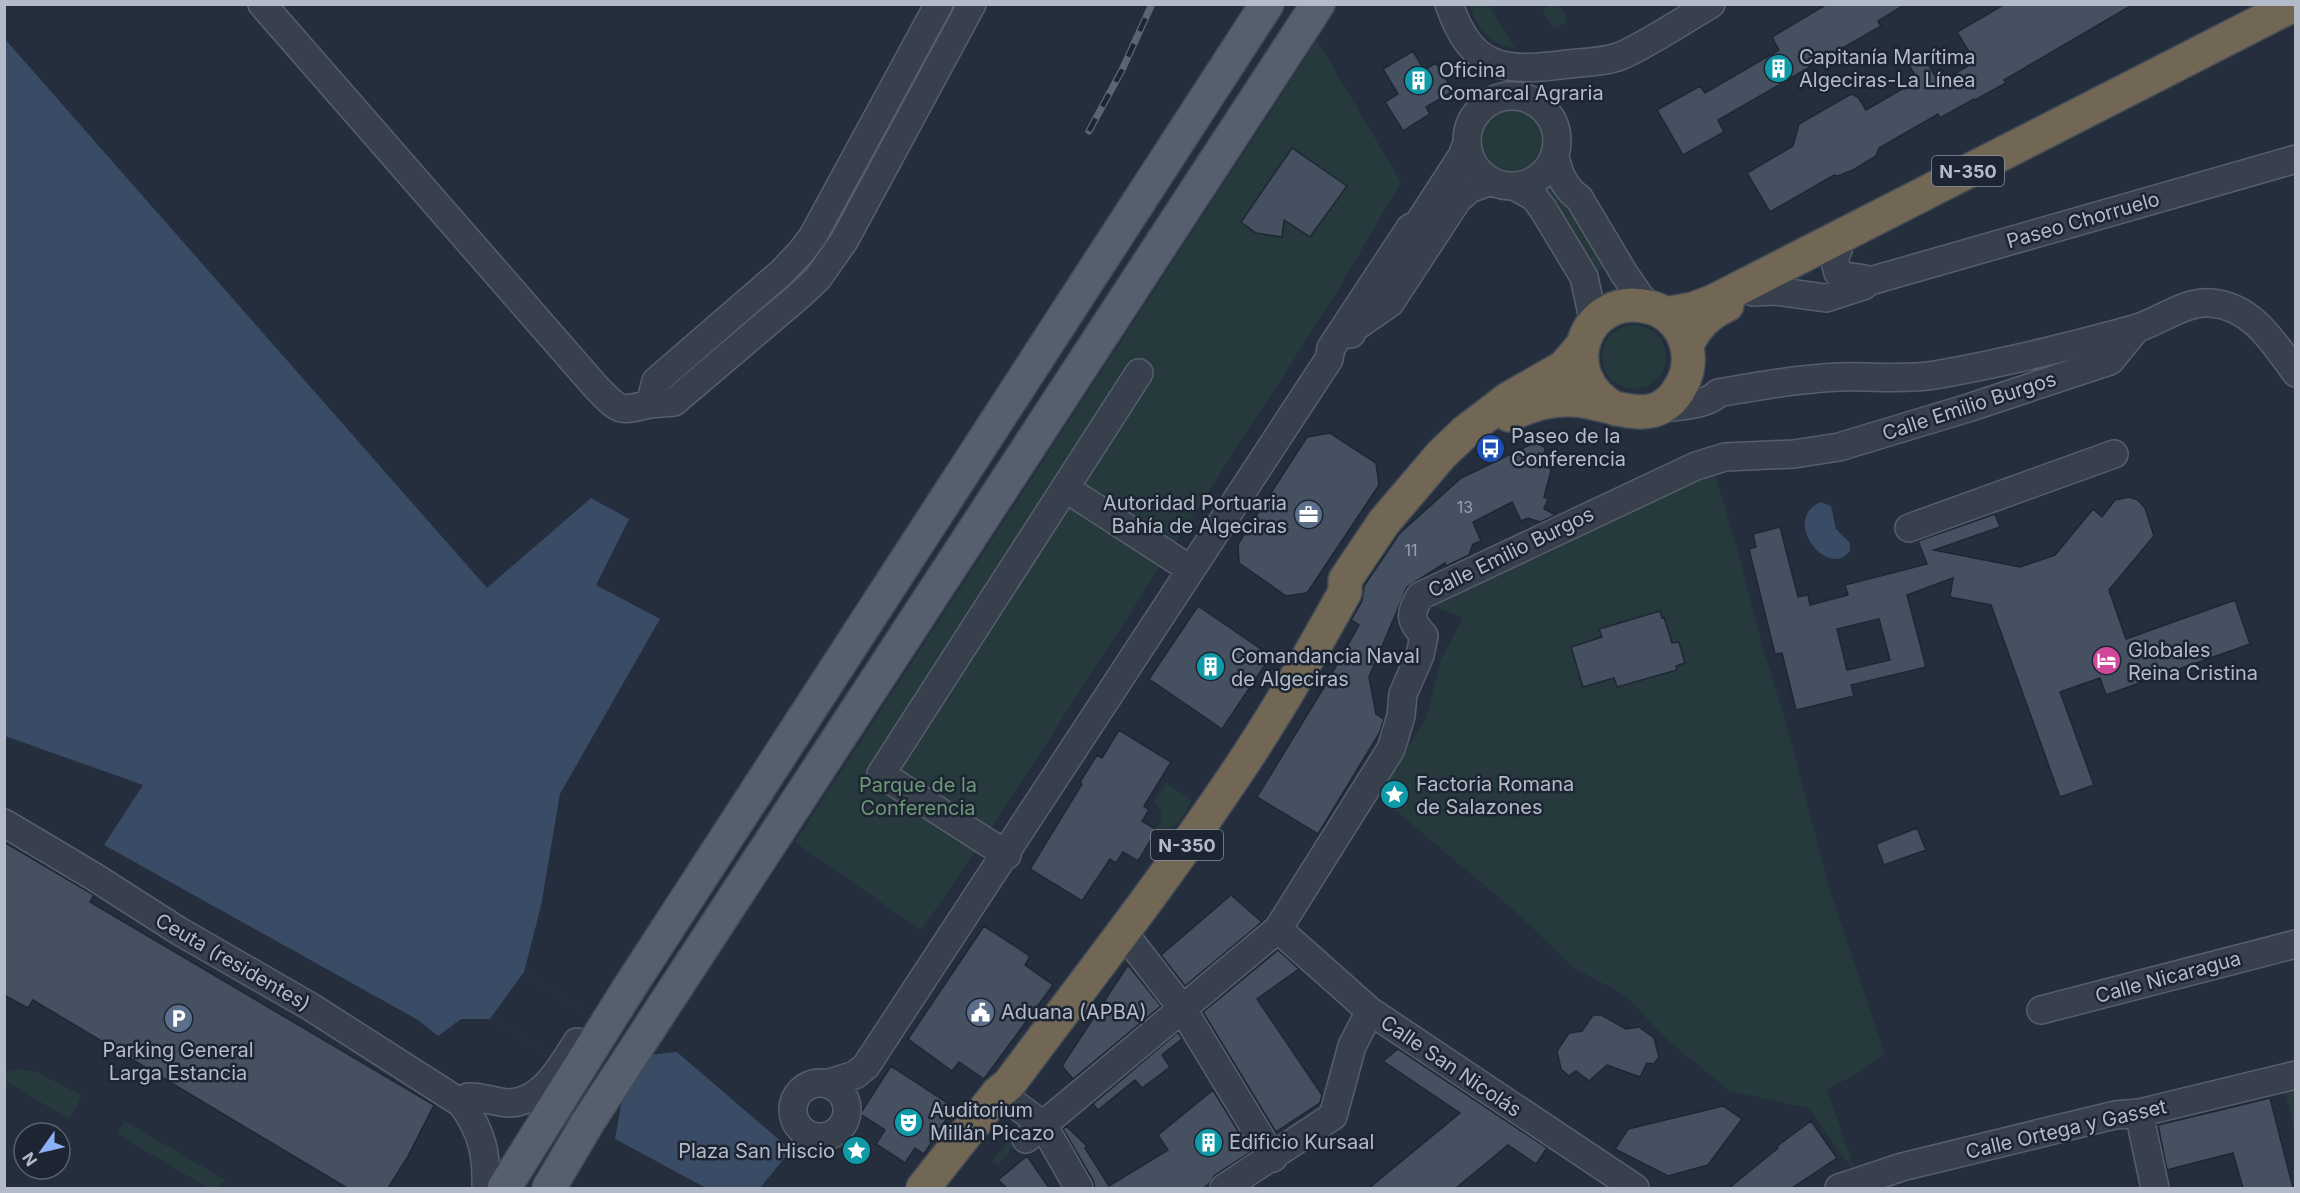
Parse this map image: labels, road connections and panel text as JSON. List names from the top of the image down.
{
  "streets": {
    "highway": ["N-350"],
    "street": [
      "Paseo Chorruelo",
      "Calle Emilio Burgos",
      "Ceuta (residentes)",
      "Calle Nicaragua",
      "Calle San Nicolás",
      "Calle Ortega y Gasset"
    ]
  },
  "crossings": [
    ["N-350", "Paseo Chorruelo"],
    ["Calle Emilio Burgos", "Calle San Nicolás"]
  ],
  "parks": ["Parque de la Conferencia"],
  "places": {
    "building": [
      "Capitanía Marítima Algeciras-La Línea",
      "Oficina Comarcal Agraria",
      "Comandancia Naval de Algeciras",
      "Edificio Kursaal"
    ],
    "bus stop": ["Paseo de la Conferencia"],
    "office": ["Autoridad Portuaria Bahía de Algeciras"],
    "hotel": ["Globales Reina Cristina"],
    "place": ["Factoria Romana de Salazones", "Plaza San Hiscio"],
    "public building": ["Aduana (APBA)"],
    "parking": ["Parking General Larga Estancia"],
    "theatre": ["Auditorium Millán Picazo"]
  },
  "house_numbers": ["13", "11"],
  "north": "bottom left"
}
